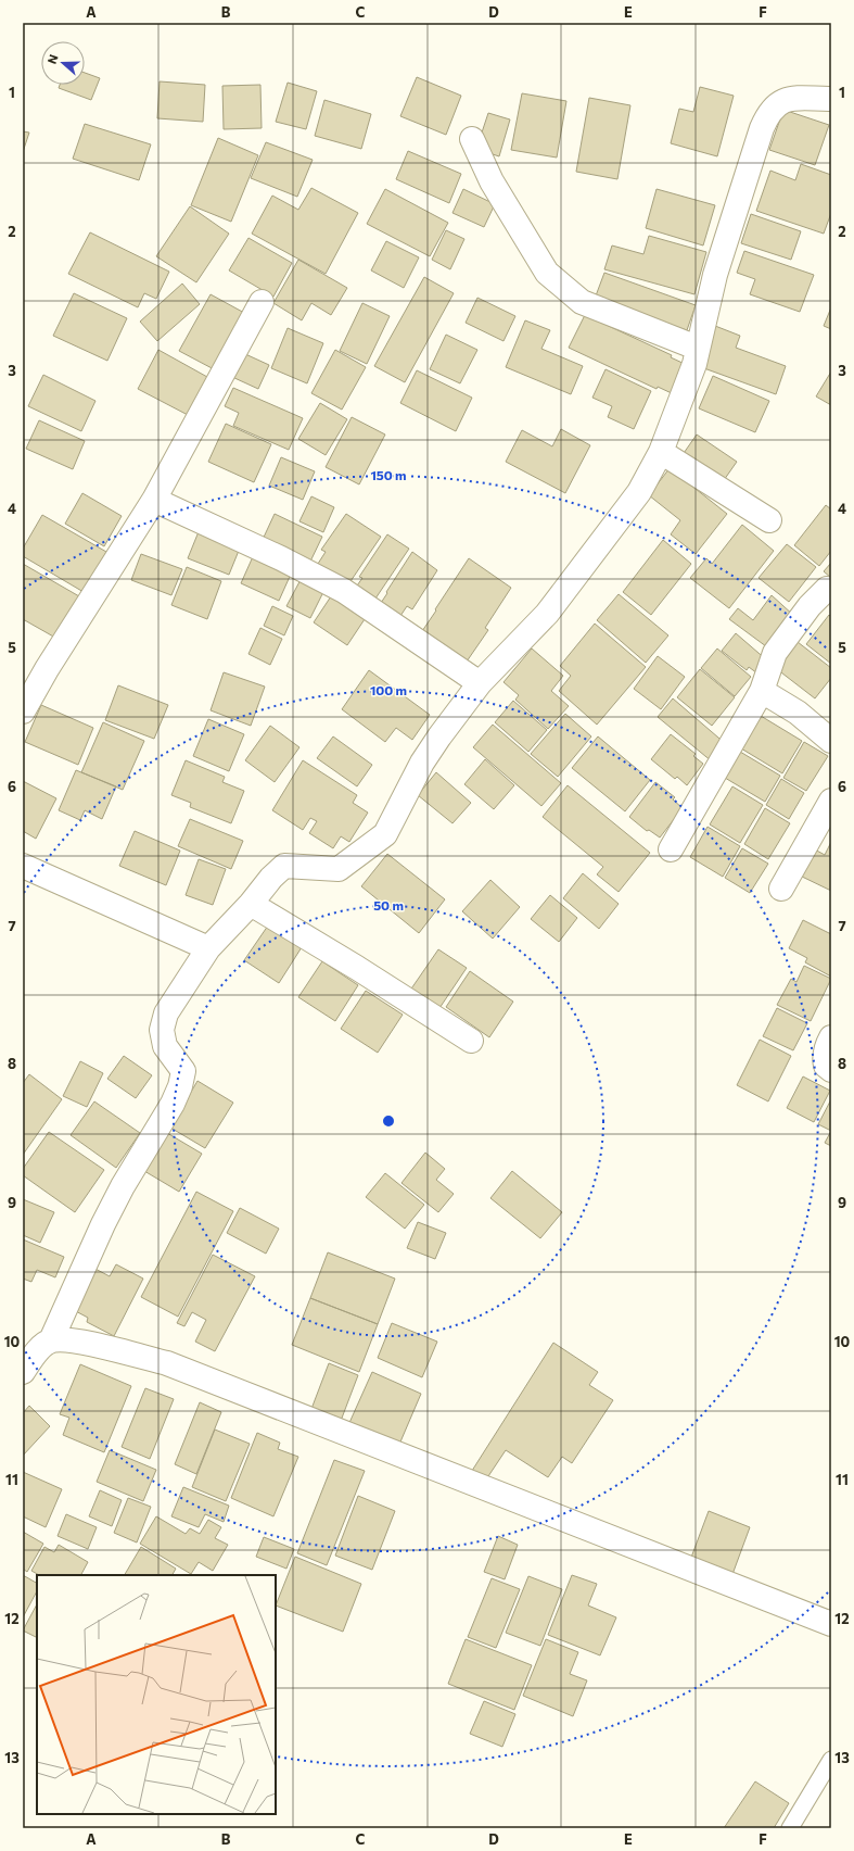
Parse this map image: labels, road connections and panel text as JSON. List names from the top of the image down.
{
  "north": "left",
  "grid": {
    "columns": [
      "A",
      "B",
      "C",
      "D",
      "E",
      "F"
    ],
    "rows": [
      "1",
      "2",
      "3",
      "4",
      "5",
      "6",
      "7",
      "8",
      "9",
      "10",
      "11",
      "12",
      "13"
    ]
  },
  "rings": ["150 m", "100 m", "50 m"]
}
